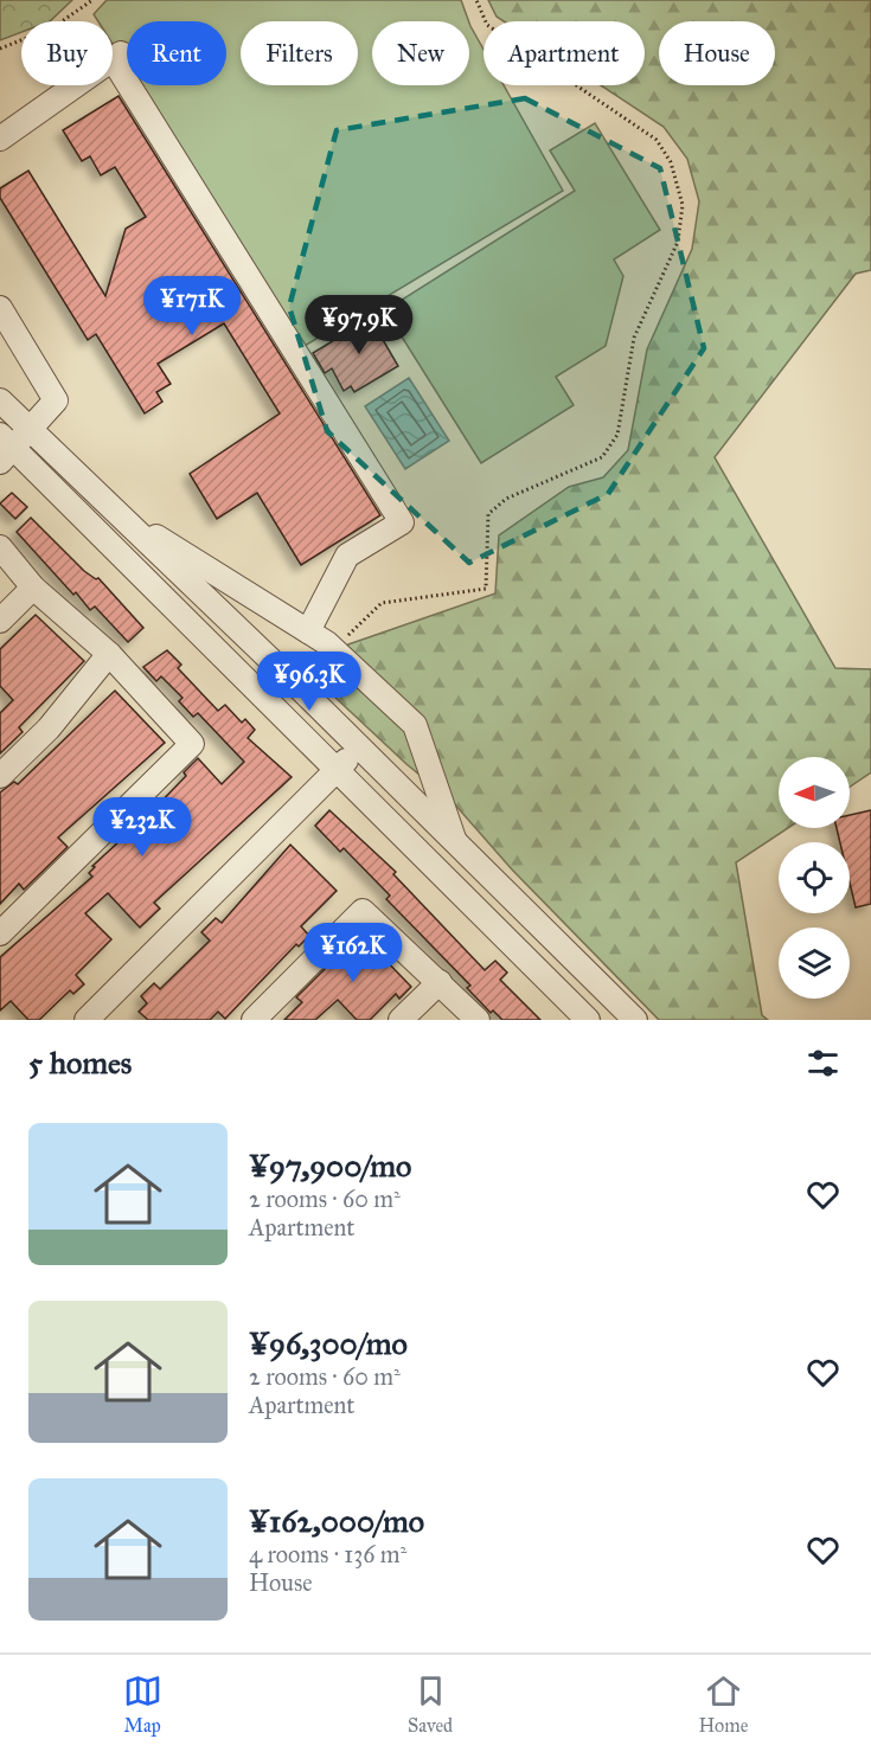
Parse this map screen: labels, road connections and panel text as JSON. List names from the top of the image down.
{
  "north": "left",
  "page": {
    "chip": [
      "Buy",
      "Rent",
      "Filters",
      "New",
      "Apartment",
      "House"
    ],
    "price": [
      "¥171K",
      "¥97.9K",
      "¥96.3K",
      "¥232K",
      "¥162K"
    ],
    "heading": "5 homes",
    "list": [
      {
        "name": "¥97,900/mo",
        "note": "2 rooms · 60 m² · Apartment"
      },
      {
        "name": "¥96,300/mo",
        "note": "2 rooms · 60 m² · Apartment"
      },
      {
        "name": "¥162,000/mo",
        "note": "4 rooms · 136 m² · House"
      }
    ],
    "tabs": ["Map", "Saved", "Home"]
  }
}
